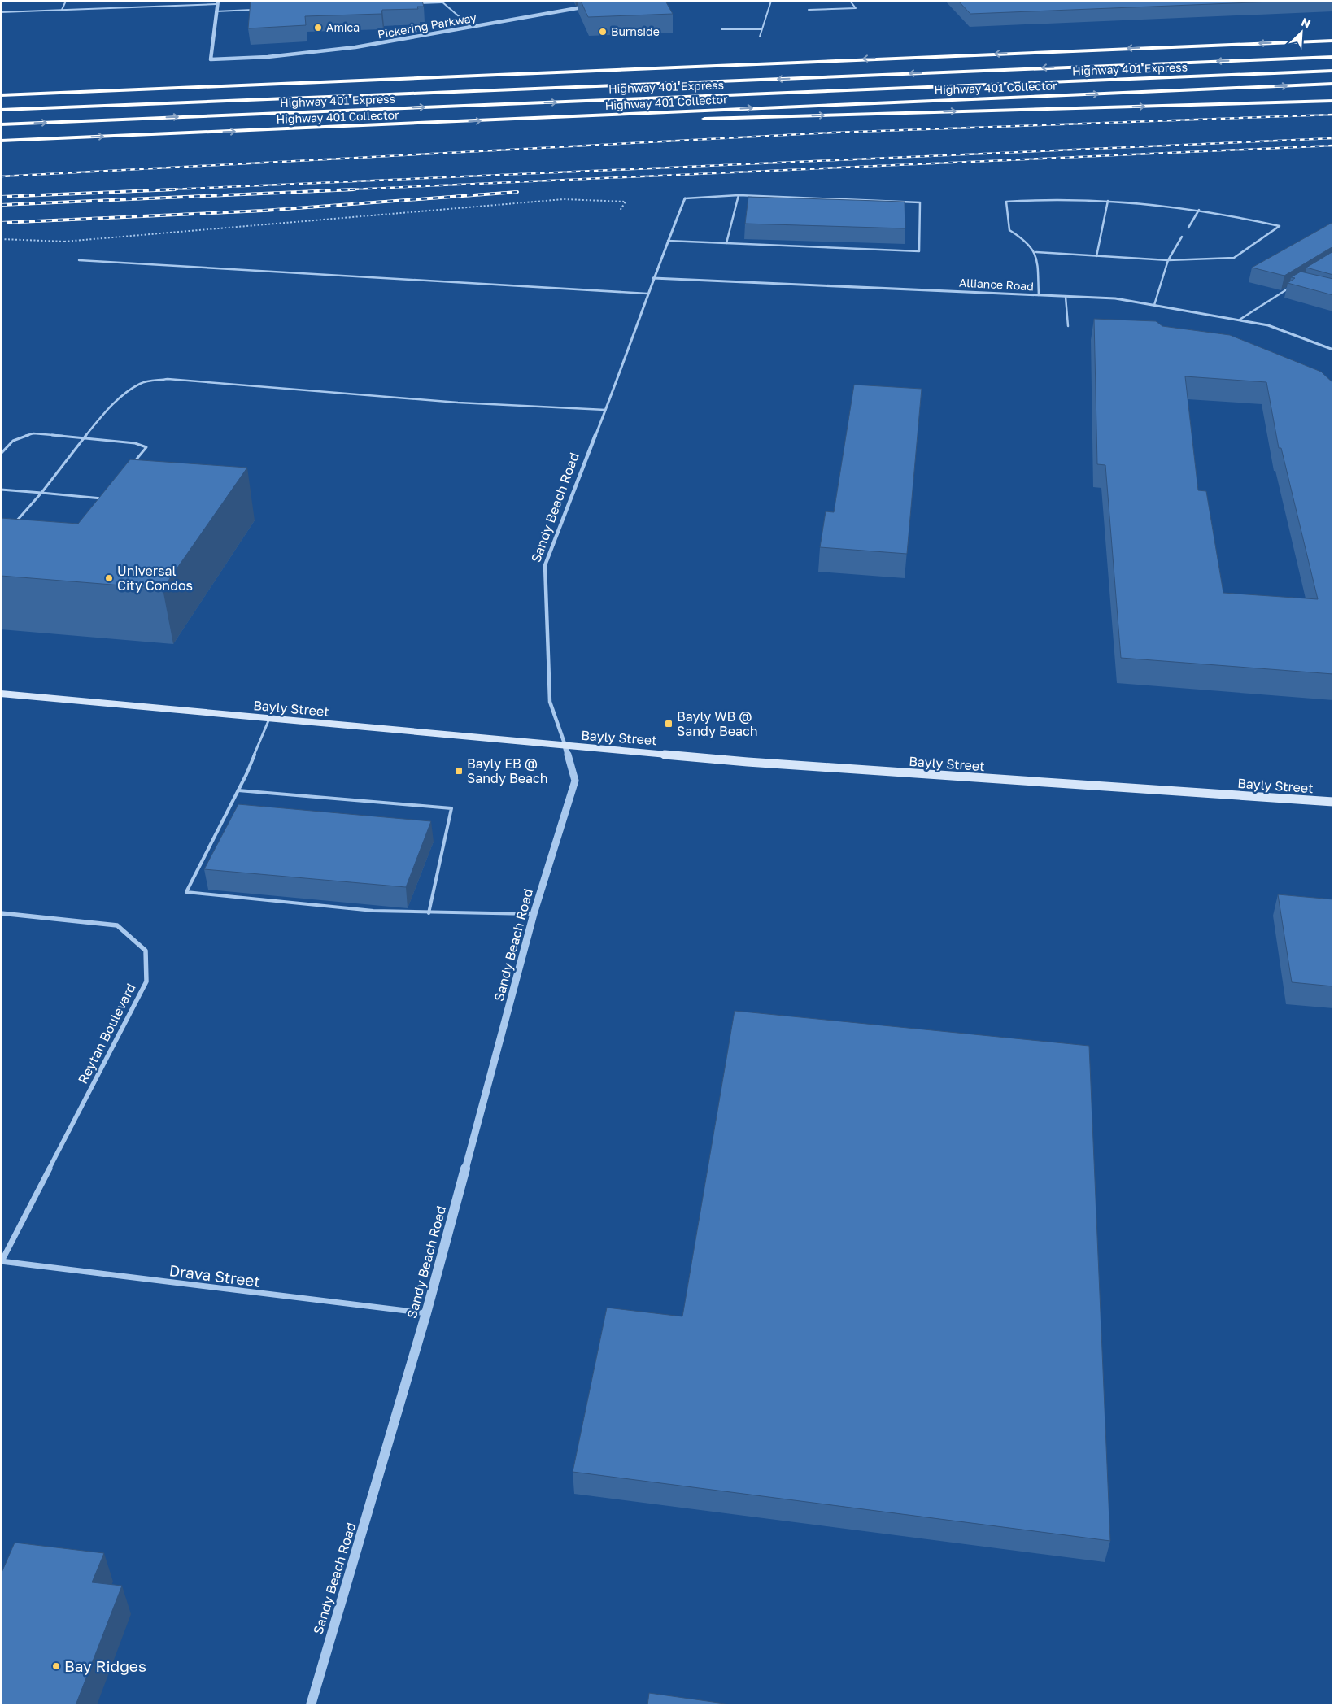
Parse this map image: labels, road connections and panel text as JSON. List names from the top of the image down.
{
  "streets": {
    "highway": ["Highway 401 Express", "Highway 401 Collector"],
    "main road": ["Bayly Street"],
    "street": [
      "Pickering Parkway",
      "Alliance Road",
      "Sandy Beach Road",
      "Reytan Boulevard",
      "Drava Street"
    ]
  },
  "crossings": [
    ["Alliance Road", "Sandy Beach Road"],
    ["Sandy Beach Road", "Bayly Street"],
    ["Sandy Beach Road", "Drava Street"],
    ["Reytan Boulevard", "Drava Street"]
  ],
  "places": {
    "other": [
      "Amica",
      "Burnside",
      "Universal City Condos",
      "Bay Ridges"
    ],
    "transit": ["Bayly WB @ Sandy Beach", "Bayly EB @ Sandy Beach"]
  },
  "north": "top right"
}
